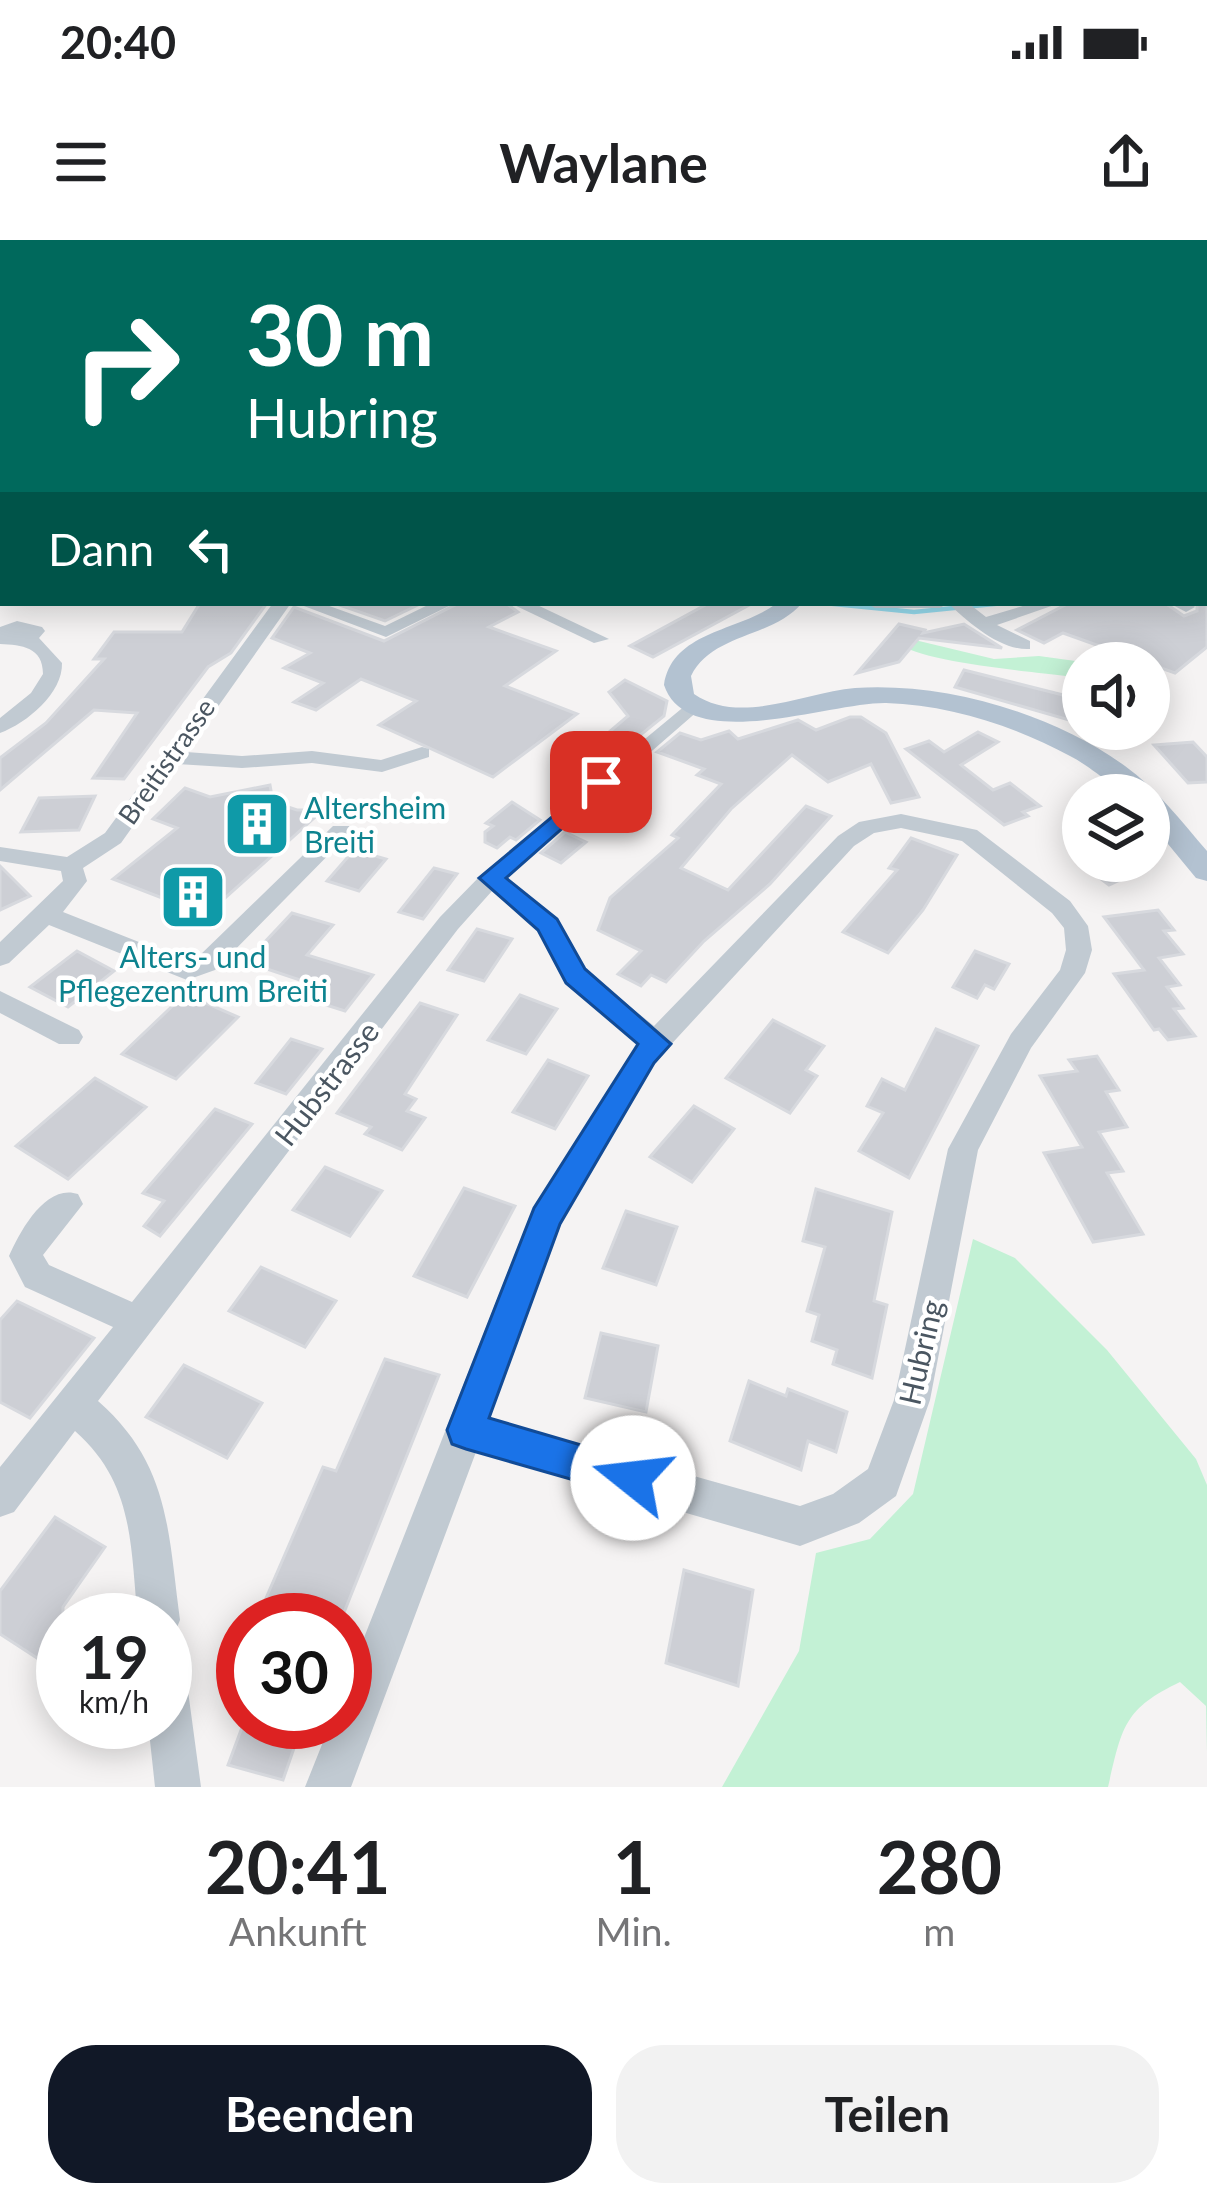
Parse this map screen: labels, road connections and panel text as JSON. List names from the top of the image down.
{
  "streets": {
    "street": ["Breitistrasse", "Hubstrasse", "Hubring"]
  },
  "places": {
    "building": ["Altersheim Breiti", "Alters- und Pflegezentrum Breiti"]
  },
  "page": {
    "status": "20:40",
    "header": "Waylane",
    "turn": ["30 m", "Hubring"],
    "then": "Dann",
    "speed": "19 km/h",
    "limit": "30",
    "eta": [
      "20:41",
      "Ankunft",
      "1",
      "Min.",
      "280",
      "m"
    ],
    "buttons": ["Beenden", "Teilen"]
  }
}
